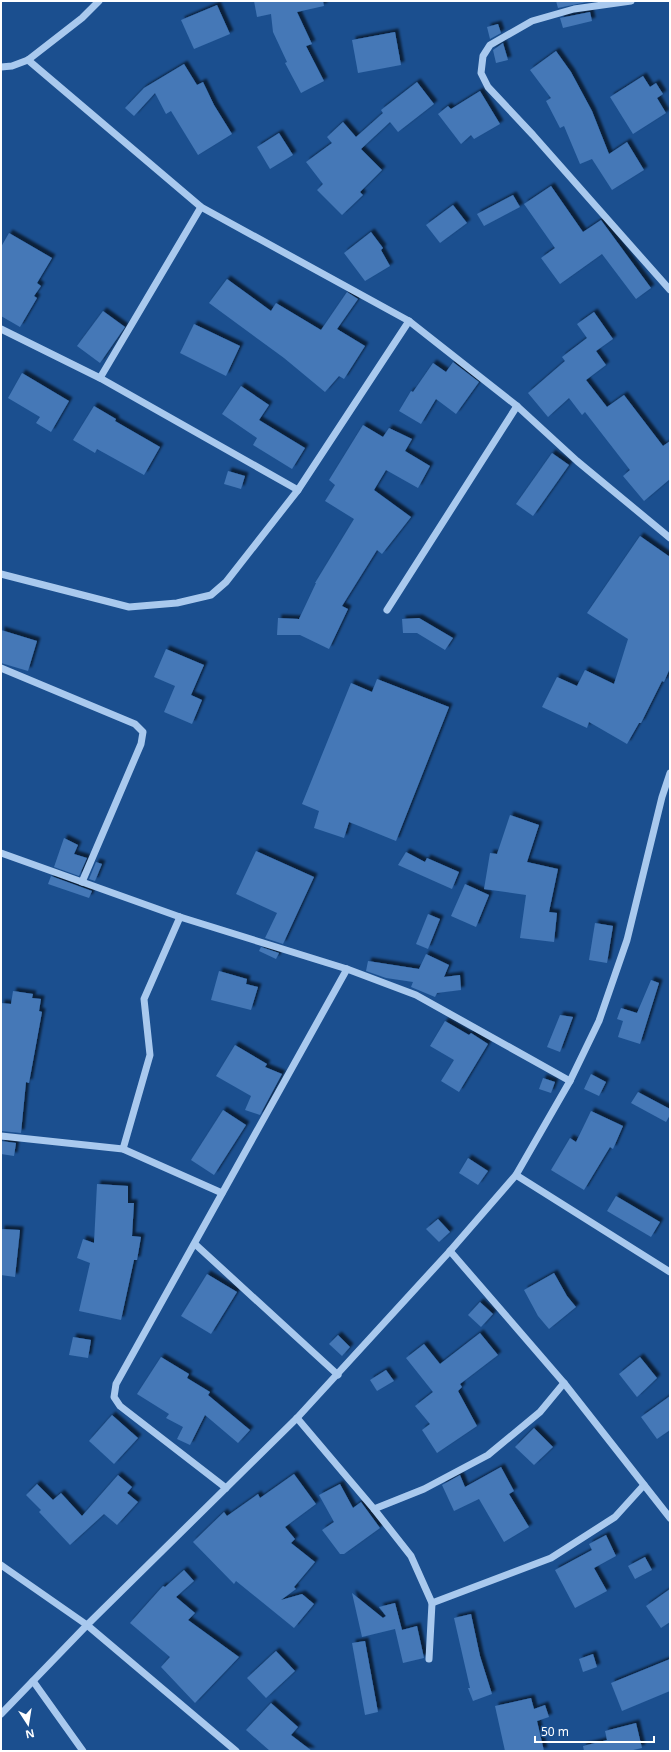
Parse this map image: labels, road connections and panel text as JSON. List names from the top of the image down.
{
  "scale_bar": "50 m",
  "north": "bottom"
}
